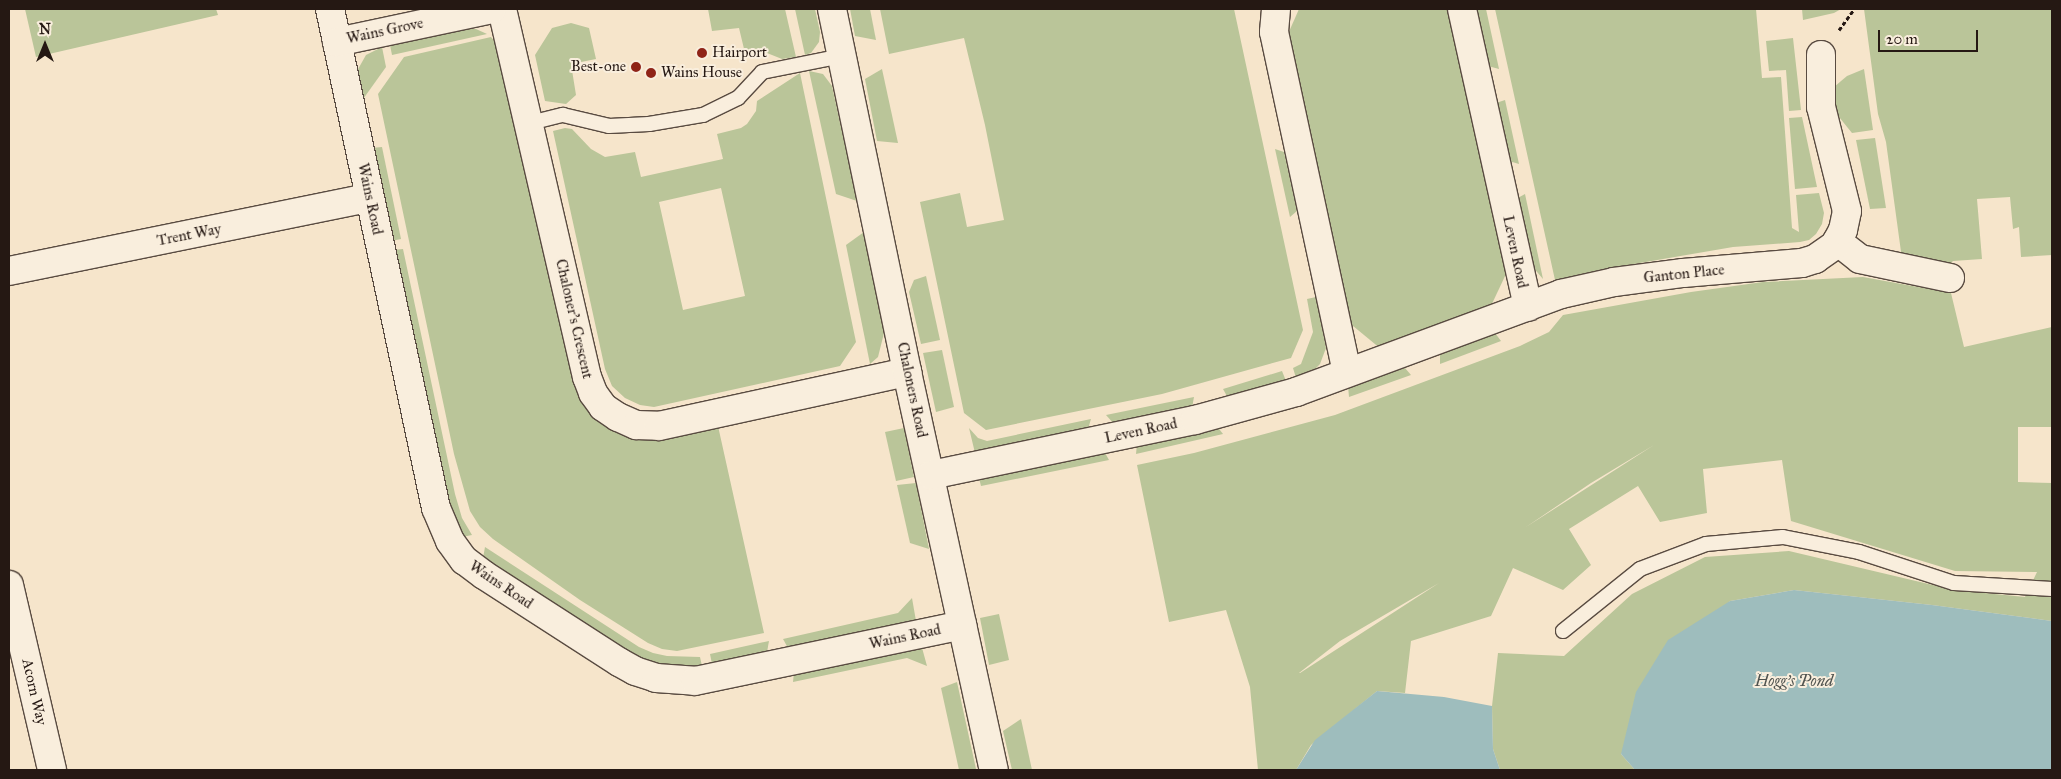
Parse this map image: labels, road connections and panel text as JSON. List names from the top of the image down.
{
  "streets": {
    "street": [
      "Wains Grove",
      "Wains Road",
      "Trent Way",
      "Leven Road",
      "Ganton Place",
      "Chaloner's Crescent",
      "Chaloners Road",
      "Acorn Way"
    ]
  },
  "crossings": [
    ["Wains Grove", "Wains Road"],
    ["Wains Road", "Trent Way"],
    ["Wains Road", "Chaloners Road"],
    ["Leven Road", "Ganton Place"],
    ["Leven Road", "Chaloners Road"],
    ["Chaloner's Crescent", "Chaloners Road"]
  ],
  "water": ["Hogg's Pond"],
  "places": ["Hairport", "Best-one", "Wains House"],
  "scale_bar": "20 m",
  "north": "top"
}
